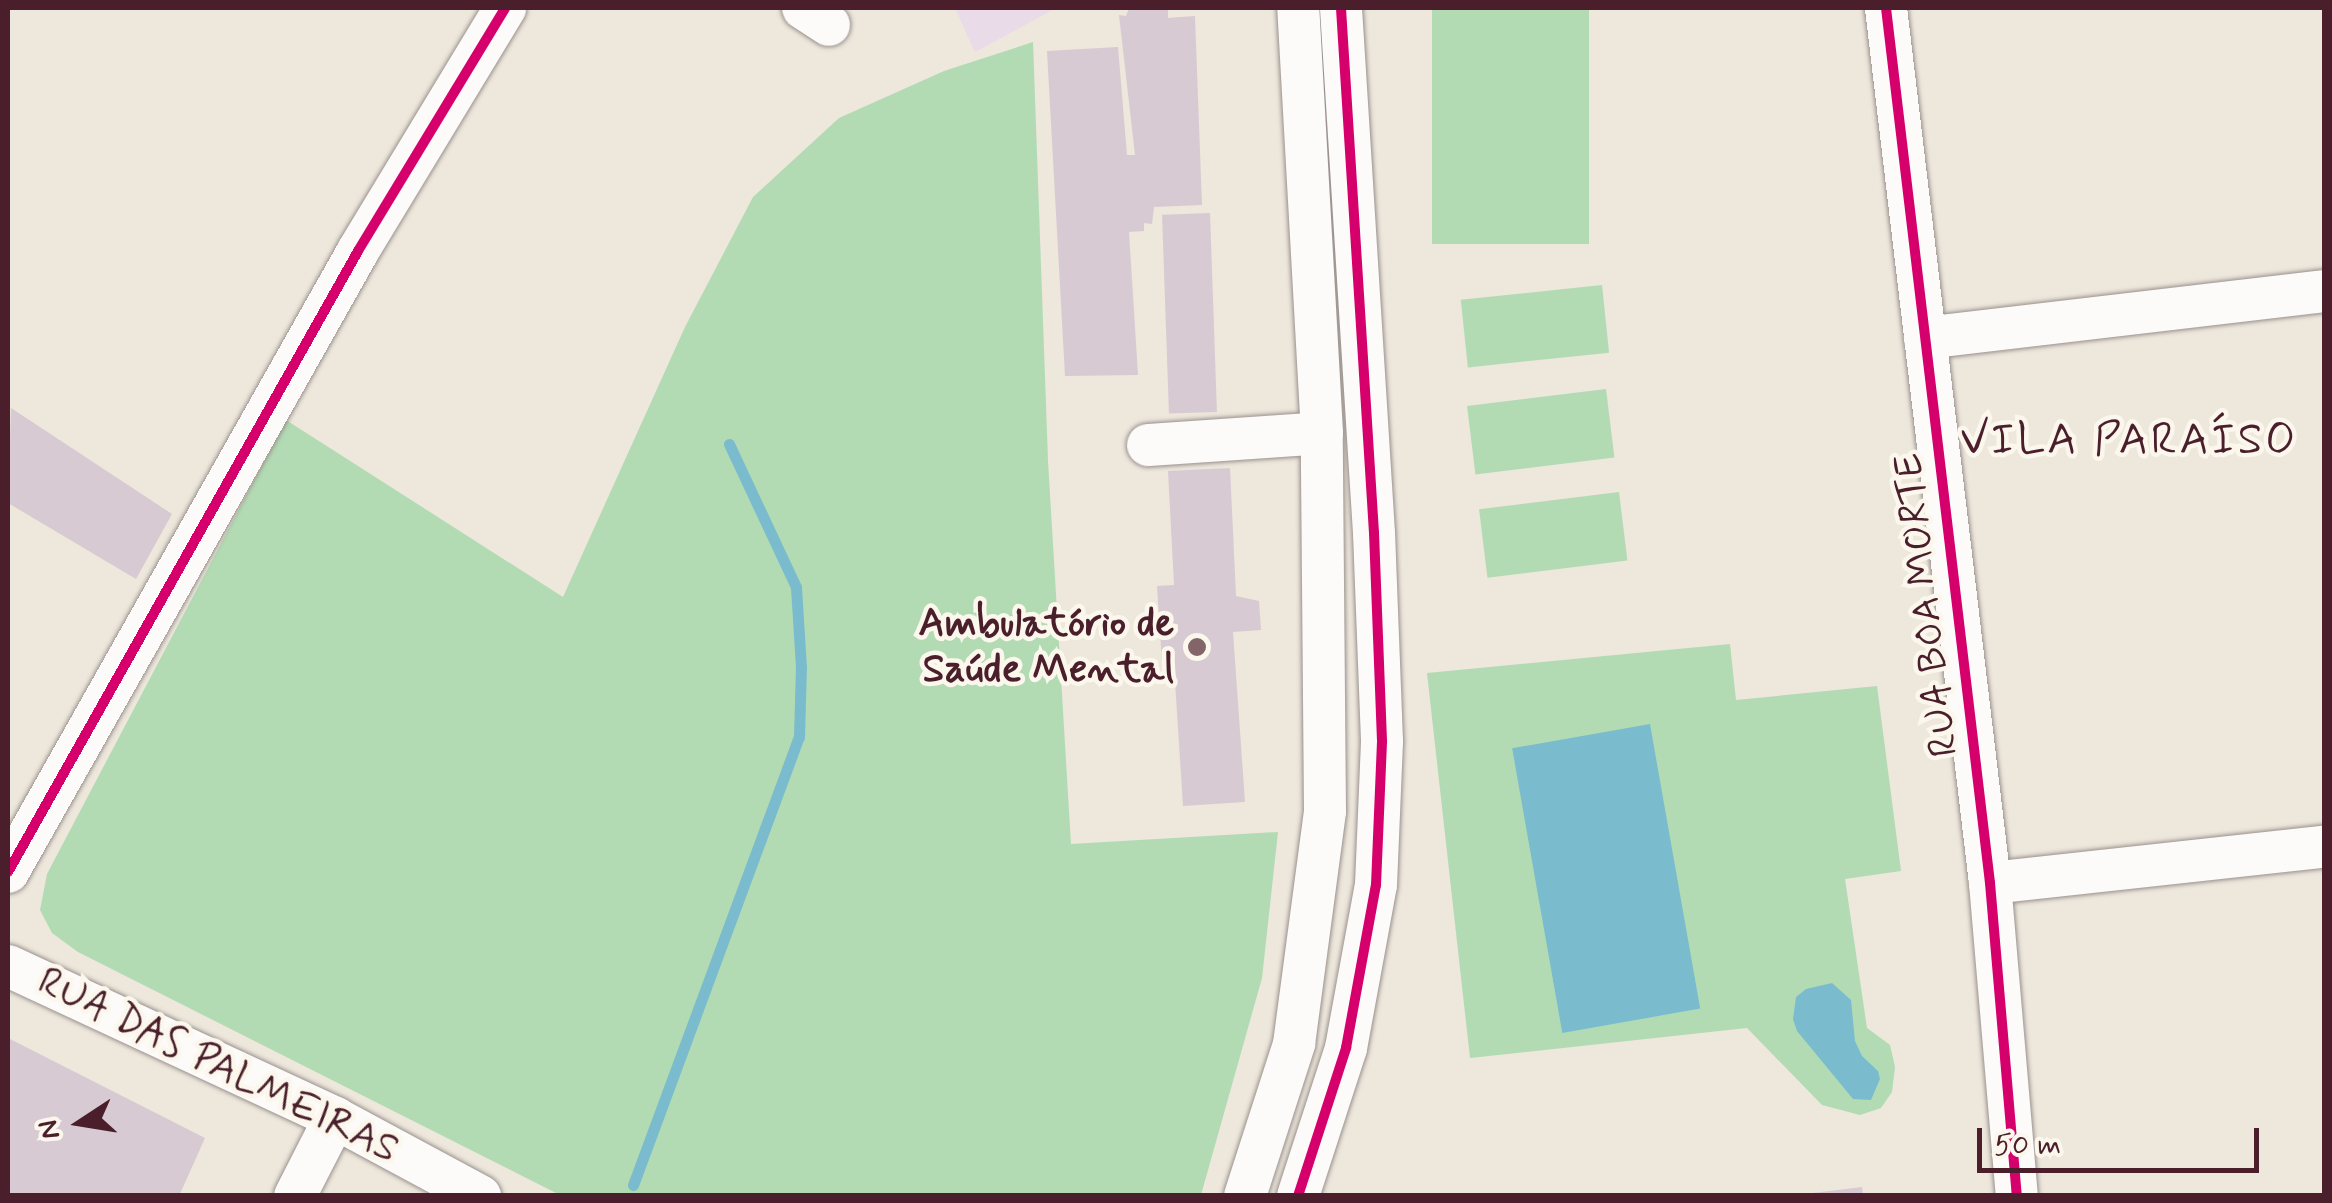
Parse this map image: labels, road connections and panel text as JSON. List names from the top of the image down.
{
  "streets": {
    "street": ["RUA BOA MORTE", "RUA DAS PALMEIRAS"]
  },
  "districts": ["VILA PARAÍSO"],
  "places": ["Ambulatório de Saúde Mental"],
  "scale_bar": "50 m",
  "north": "left"
}
